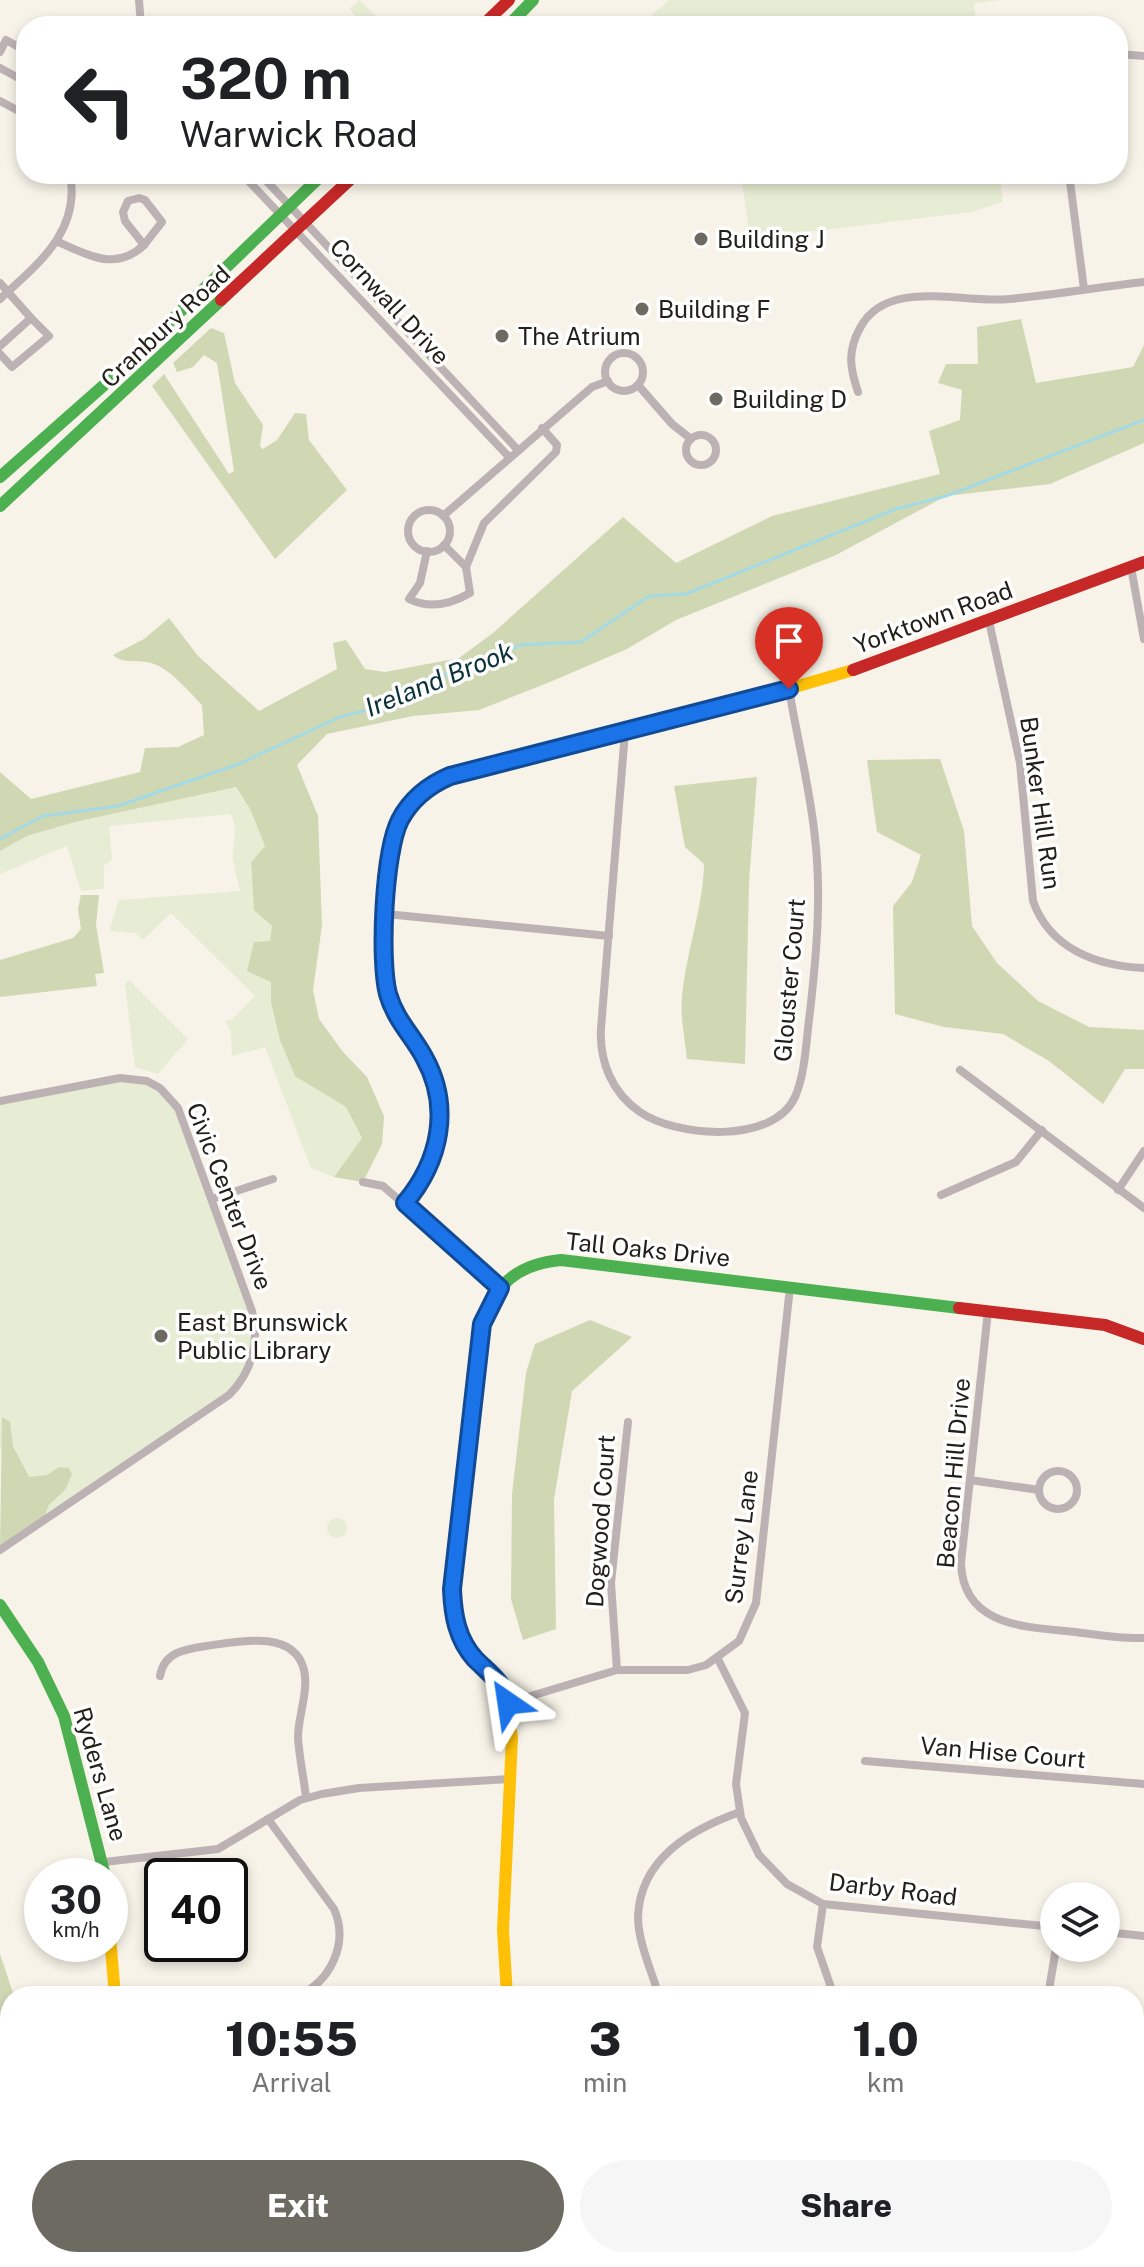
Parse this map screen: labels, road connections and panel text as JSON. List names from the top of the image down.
{
  "streets": {
    "street": [
      "Cornwall Drive",
      "Cranbury Road",
      "Yorktown Road",
      "Bunker Hill Run",
      "Glouster Court",
      "Civic Center Drive",
      "Tall Oaks Drive",
      "Beacon Hill Drive",
      "Dogwood Court",
      "Surrey Lane",
      "Van Hise Court",
      "Ryders Lane",
      "Darby Road"
    ]
  },
  "crossings": [
    ["Cornwall Drive", "Cranbury Road"],
    ["Yorktown Road", "Bunker Hill Run"],
    ["Yorktown Road", "Glouster Court"],
    ["Tall Oaks Drive", "Beacon Hill Drive"],
    ["Tall Oaks Drive", "Surrey Lane"],
    ["Surrey Lane", "Darby Road"]
  ],
  "water": ["Ireland Brook"],
  "places": [
    "Building J",
    "Building F",
    "The Atrium",
    "Building D",
    "East Brunswick Public Library"
  ],
  "page": {
    "turn": ["320 m", "Warwick Road"],
    "speed": "30 km/h",
    "limit": "40",
    "eta": [
      "10:55",
      "Arrival",
      "3",
      "min",
      "1.0",
      "km"
    ],
    "buttons": ["Exit", "Share"]
  }
}
